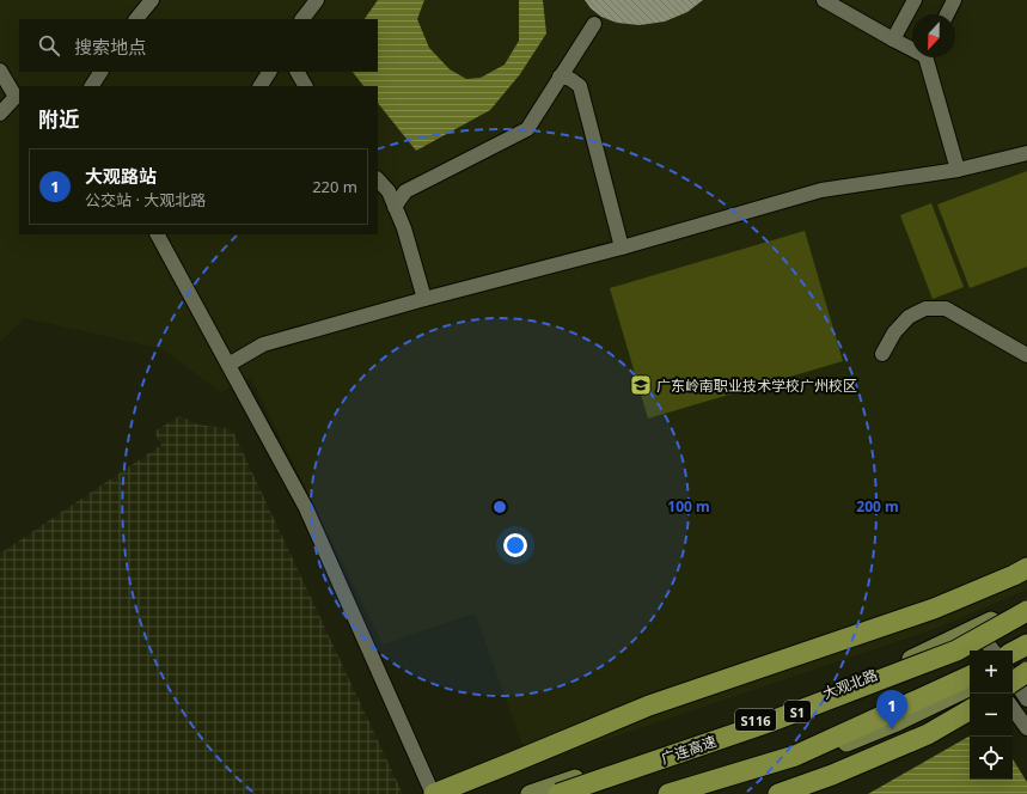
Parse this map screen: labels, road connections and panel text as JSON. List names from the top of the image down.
{
  "streets": {
    "highway": ["S1", "广连高速"],
    "main road": ["大观北路", "S116"]
  },
  "places": {
    "school or university": ["广东岭南职业技术学校广州校区"]
  },
  "north": "bottom",
  "page": {
    "search": "搜索地点",
    "heading": "附近",
    "list": [
      {
        "mark": "1",
        "name": "大观路站",
        "note": "公交站 · 大观北路",
        "value": "220 m"
      }
    ],
    "map_buttons": ["+", "−"],
    "pins": "1"
  },
  "rings": ["100 m", "200 m"]
}
